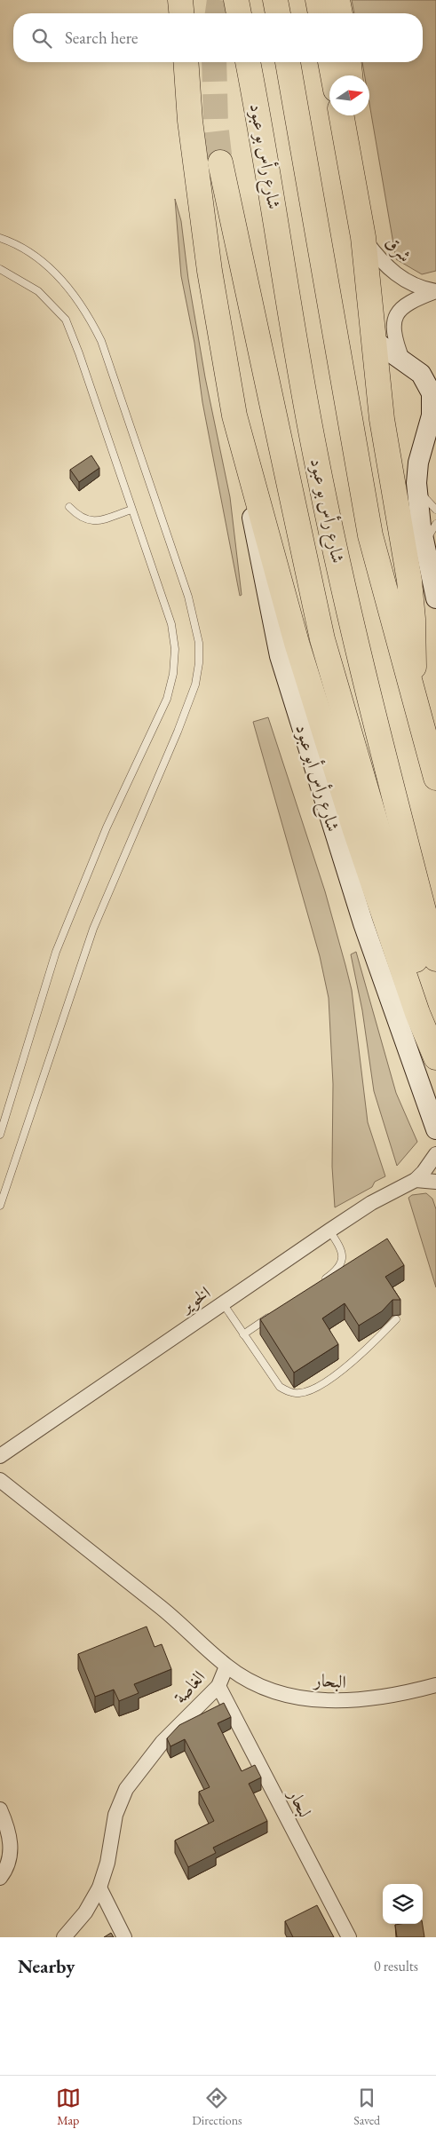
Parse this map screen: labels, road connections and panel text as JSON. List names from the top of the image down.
{
  "streets": {
    "highway": ["شارع رأس بو عبود"],
    "street": [
      "شرق",
      "شارع رأس أبو عبود",
      "الخوير",
      "البحار",
      "الغاصة",
      "لبحار"
    ]
  },
  "crossings": [
    ["البحار", "الغاصة"],
    ["الغاصة", "لبحار"]
  ],
  "north": "right",
  "page": {
    "search": "Search here",
    "heading": ["Nearby", "0 results"],
    "nav": ["Map", "Directions", "Saved"]
  }
}
